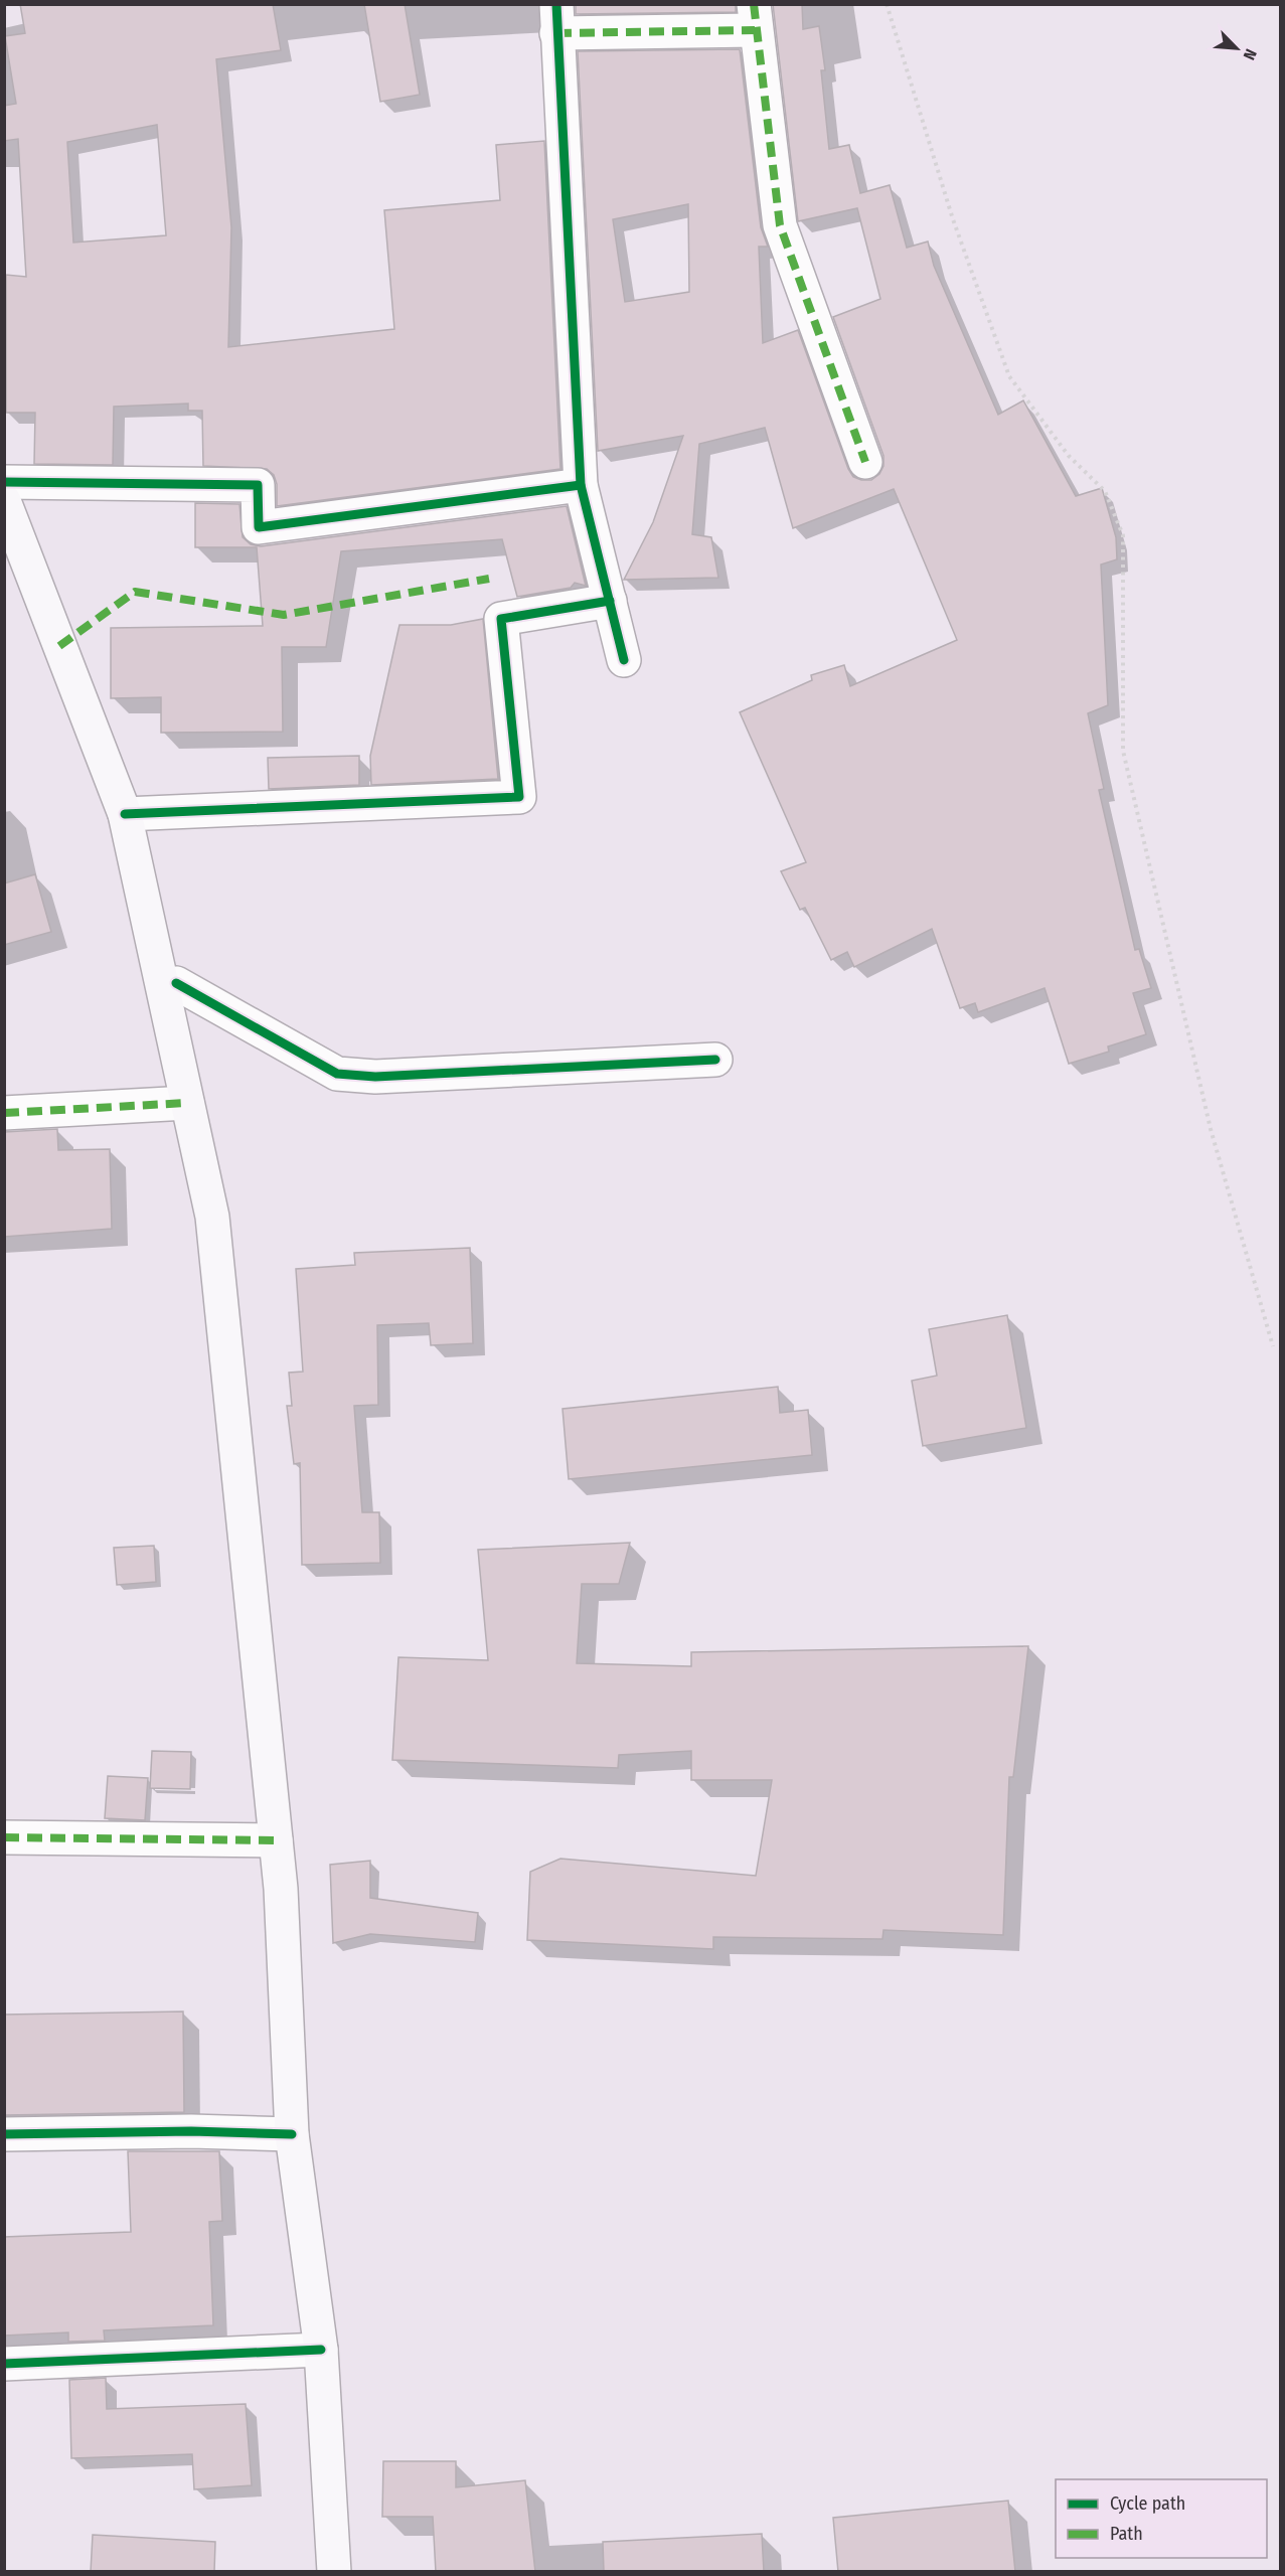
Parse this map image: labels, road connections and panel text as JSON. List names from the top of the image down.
{
  "legend": ["Cycle path", "Path"],
  "north": "bottom right"
}
